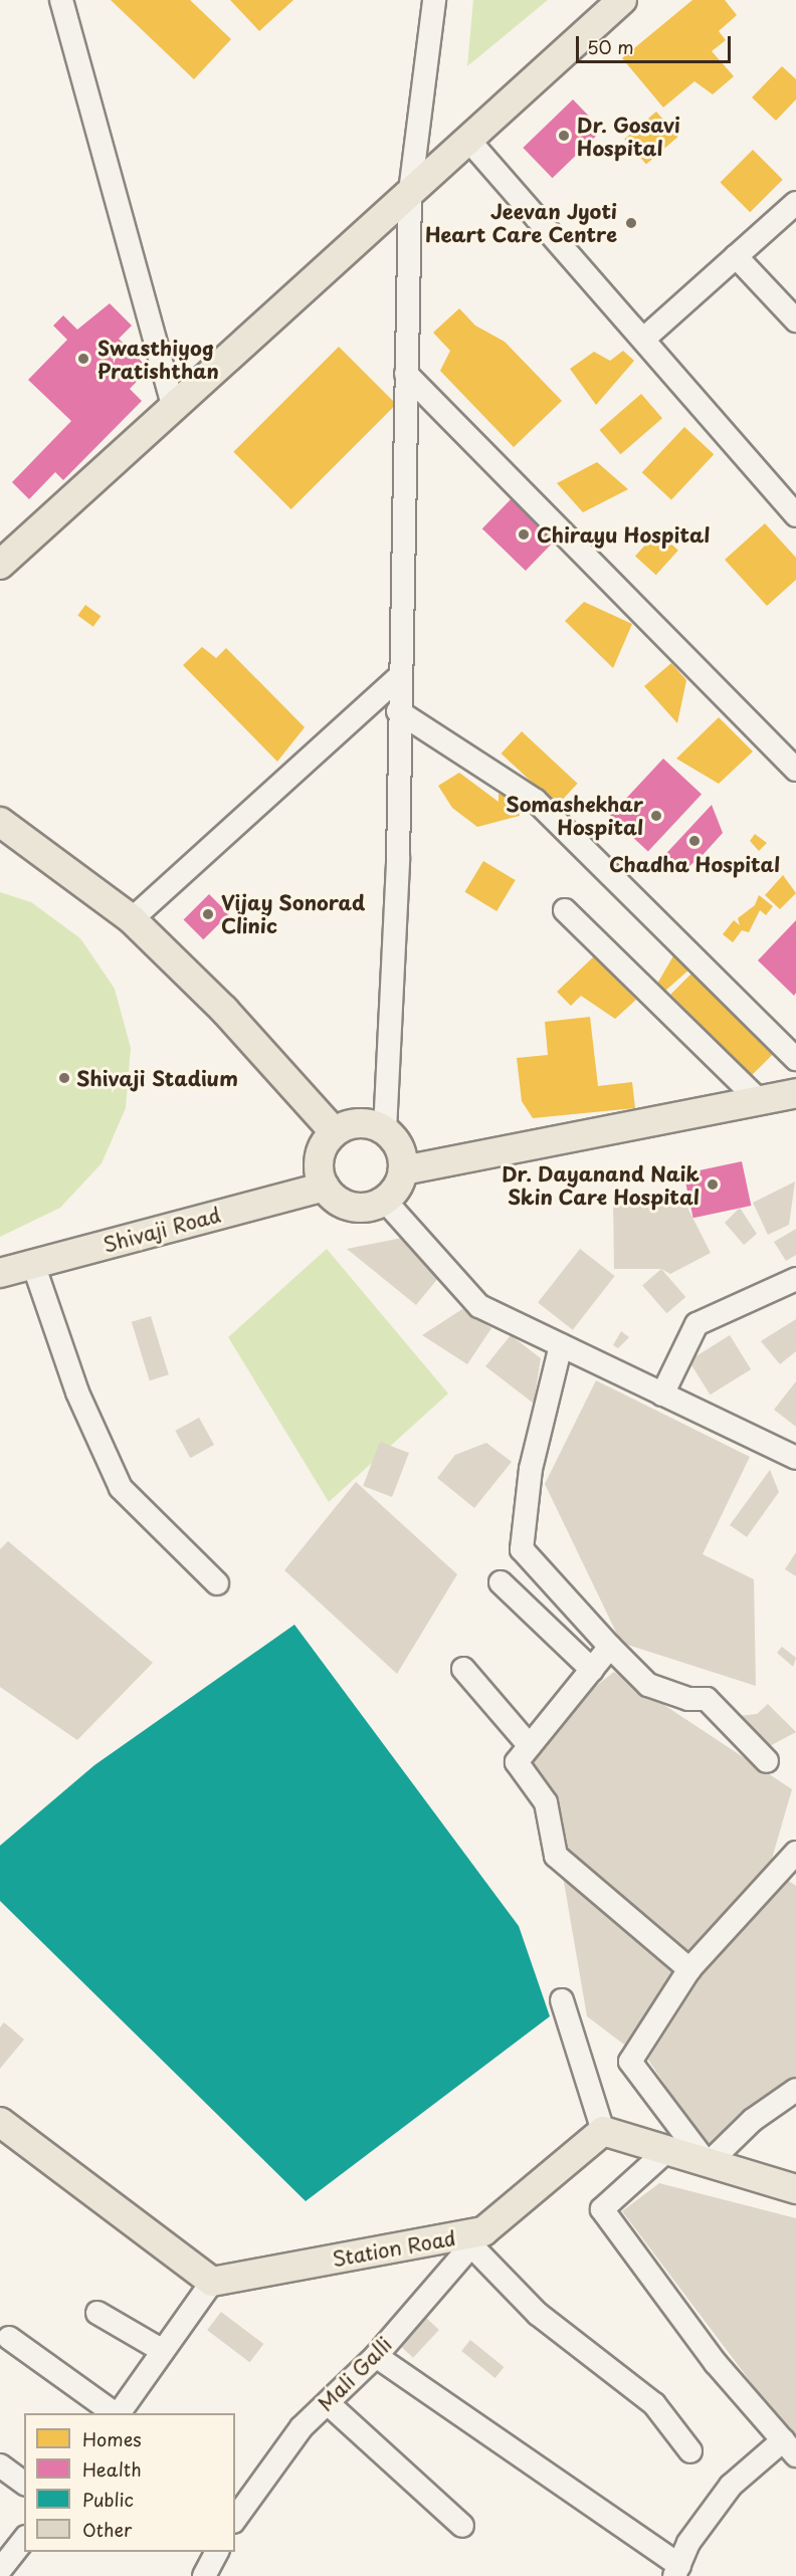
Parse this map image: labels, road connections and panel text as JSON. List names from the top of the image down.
{
  "streets": {
    "main road": ["Shivaji Road", "Station Road"],
    "street": ["Mali Galli"]
  },
  "crossings": [
    ["Station Road", "Mali Galli"]
  ],
  "places": [
    "Dr. Gosavi Hospital",
    "Jeevan Jyoti Heart Care Centre",
    "Swasthiyog Pratishthan",
    "Chirayu Hospital",
    "Somashekhar Hospital",
    "Chadha Hospital",
    "Vijay Sonorad Clinic",
    "Shivaji Stadium",
    "Dr. Dayanand Naik Skin Care Hospital"
  ],
  "legend": [
    "Homes",
    "Health",
    "Public",
    "Other"
  ],
  "scale_bar": "50 m"
}
